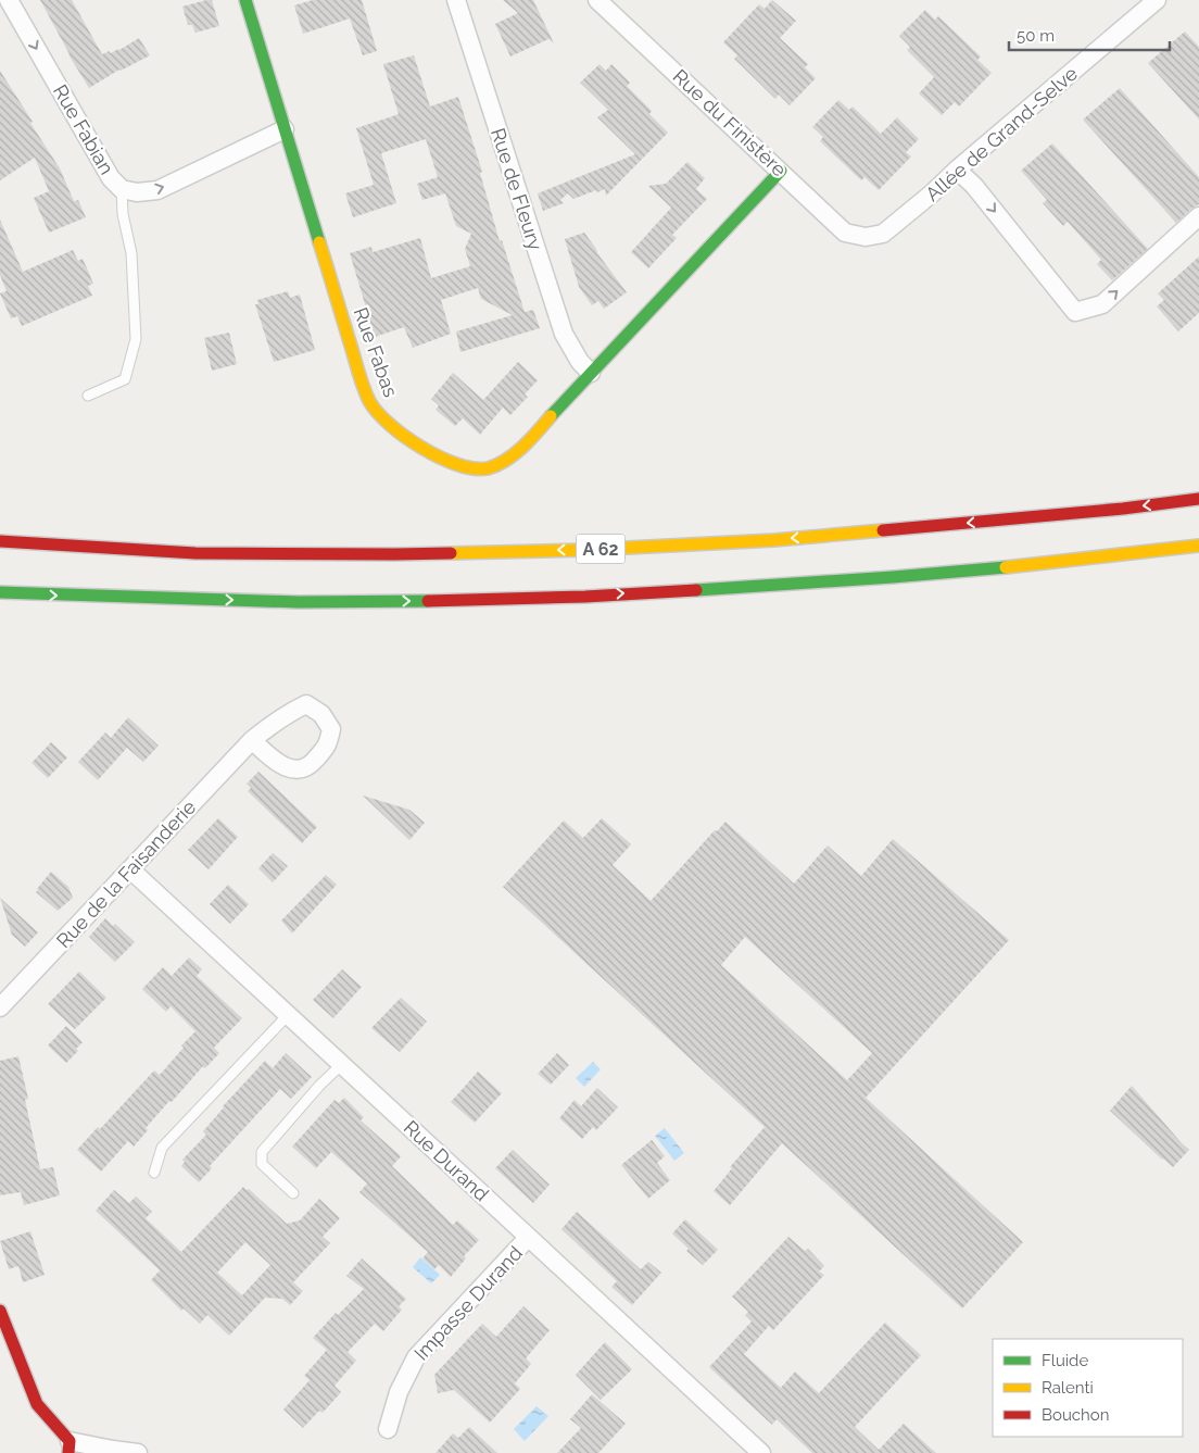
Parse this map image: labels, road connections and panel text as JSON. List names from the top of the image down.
{
  "streets": {
    "main road": ["Rue Fabas", "A 62"],
    "street": [
      "Rue du Finistère",
      "Rue Fabian",
      "Allée de Grand-Selve",
      "Rue de Fleury",
      "Rue de la Faisanderie",
      "Rue Durand",
      "Impasse Durand"
    ]
  },
  "crossings": [
    ["Rue du Finistère", "Allée de Grand-Selve"],
    ["Rue du Finistère", "Rue Fabas"],
    ["Rue Fabian", "Rue Fabas"],
    ["Rue de Fleury", "Rue Fabas"],
    ["Rue de la Faisanderie", "Rue Durand"],
    ["Rue Durand", "Impasse Durand"]
  ],
  "legend": ["Fluide", "Ralenti", "Bouchon"],
  "scale_bar": "50 m"
}
